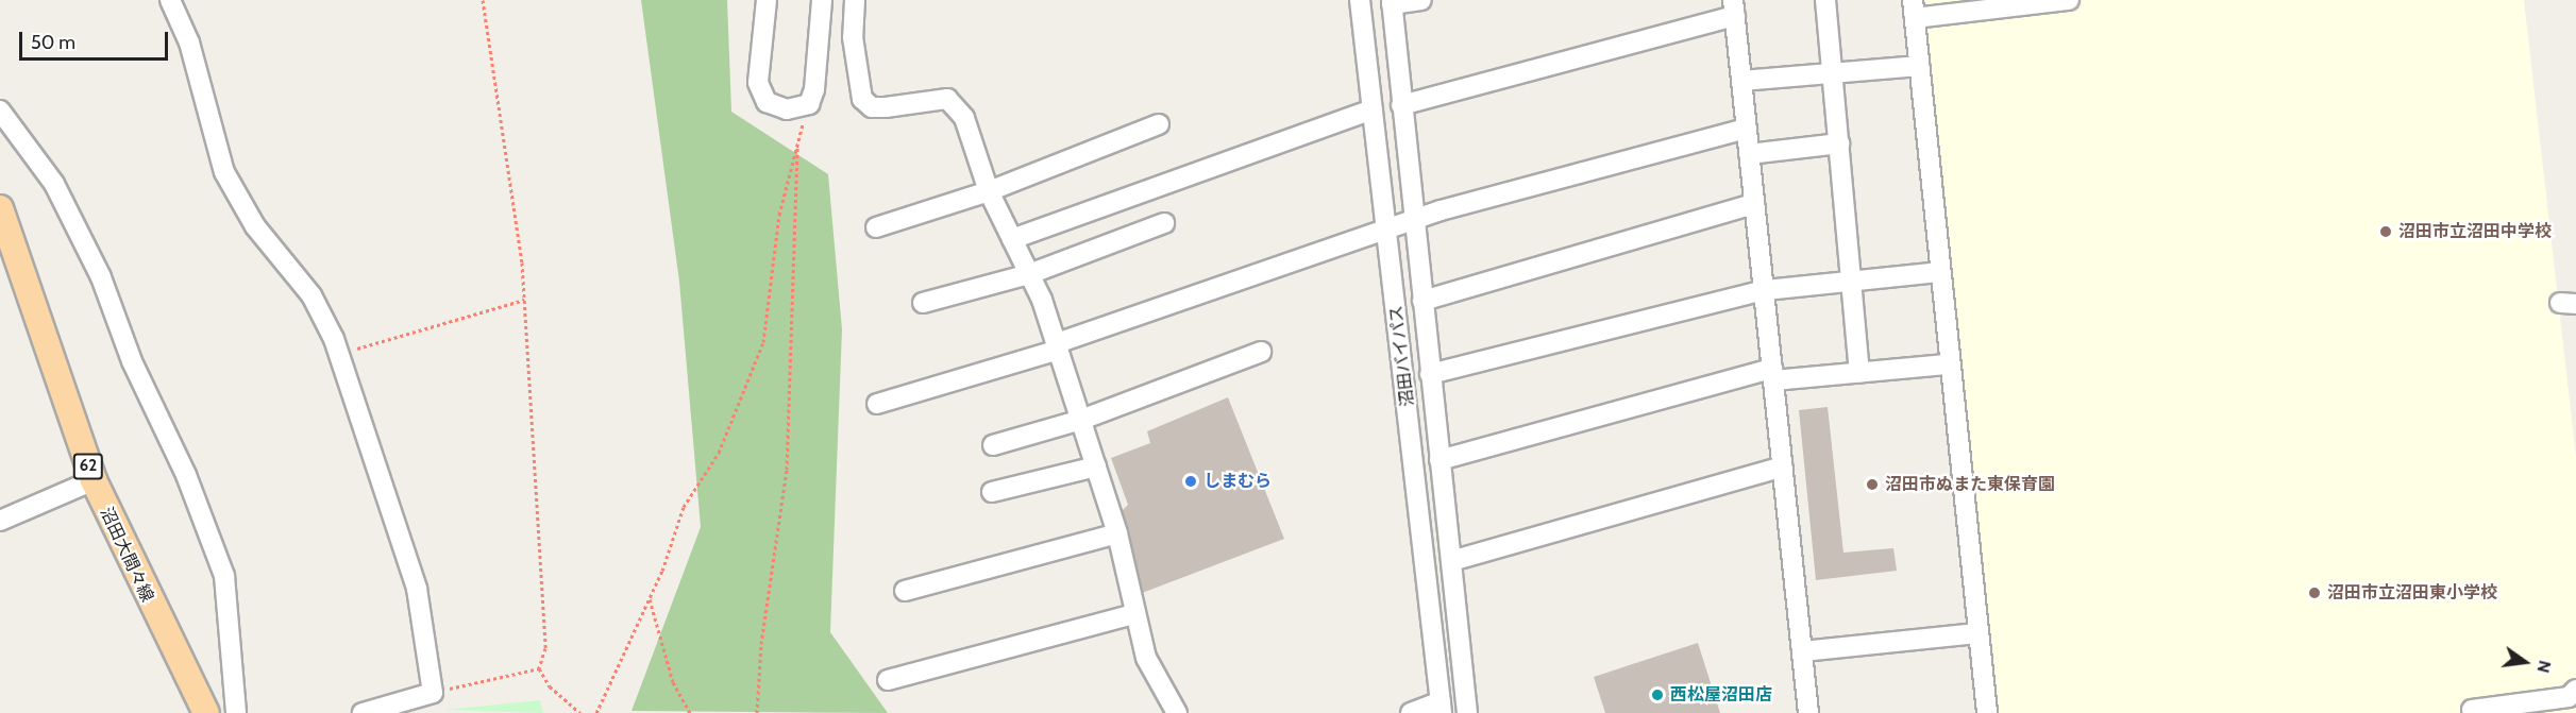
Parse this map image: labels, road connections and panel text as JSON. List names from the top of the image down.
{
  "streets": {
    "main road": ["62", "沼田大間々線"],
    "street": ["沼田バイパス"]
  },
  "places": [
    "沼田市立沼田中学校",
    "しまむら",
    "沼田市ぬまた東保育園",
    "沼田市立沼田東小学校",
    "西松屋沼田店"
  ],
  "scale_bar": "50 m",
  "north": "right"
}
